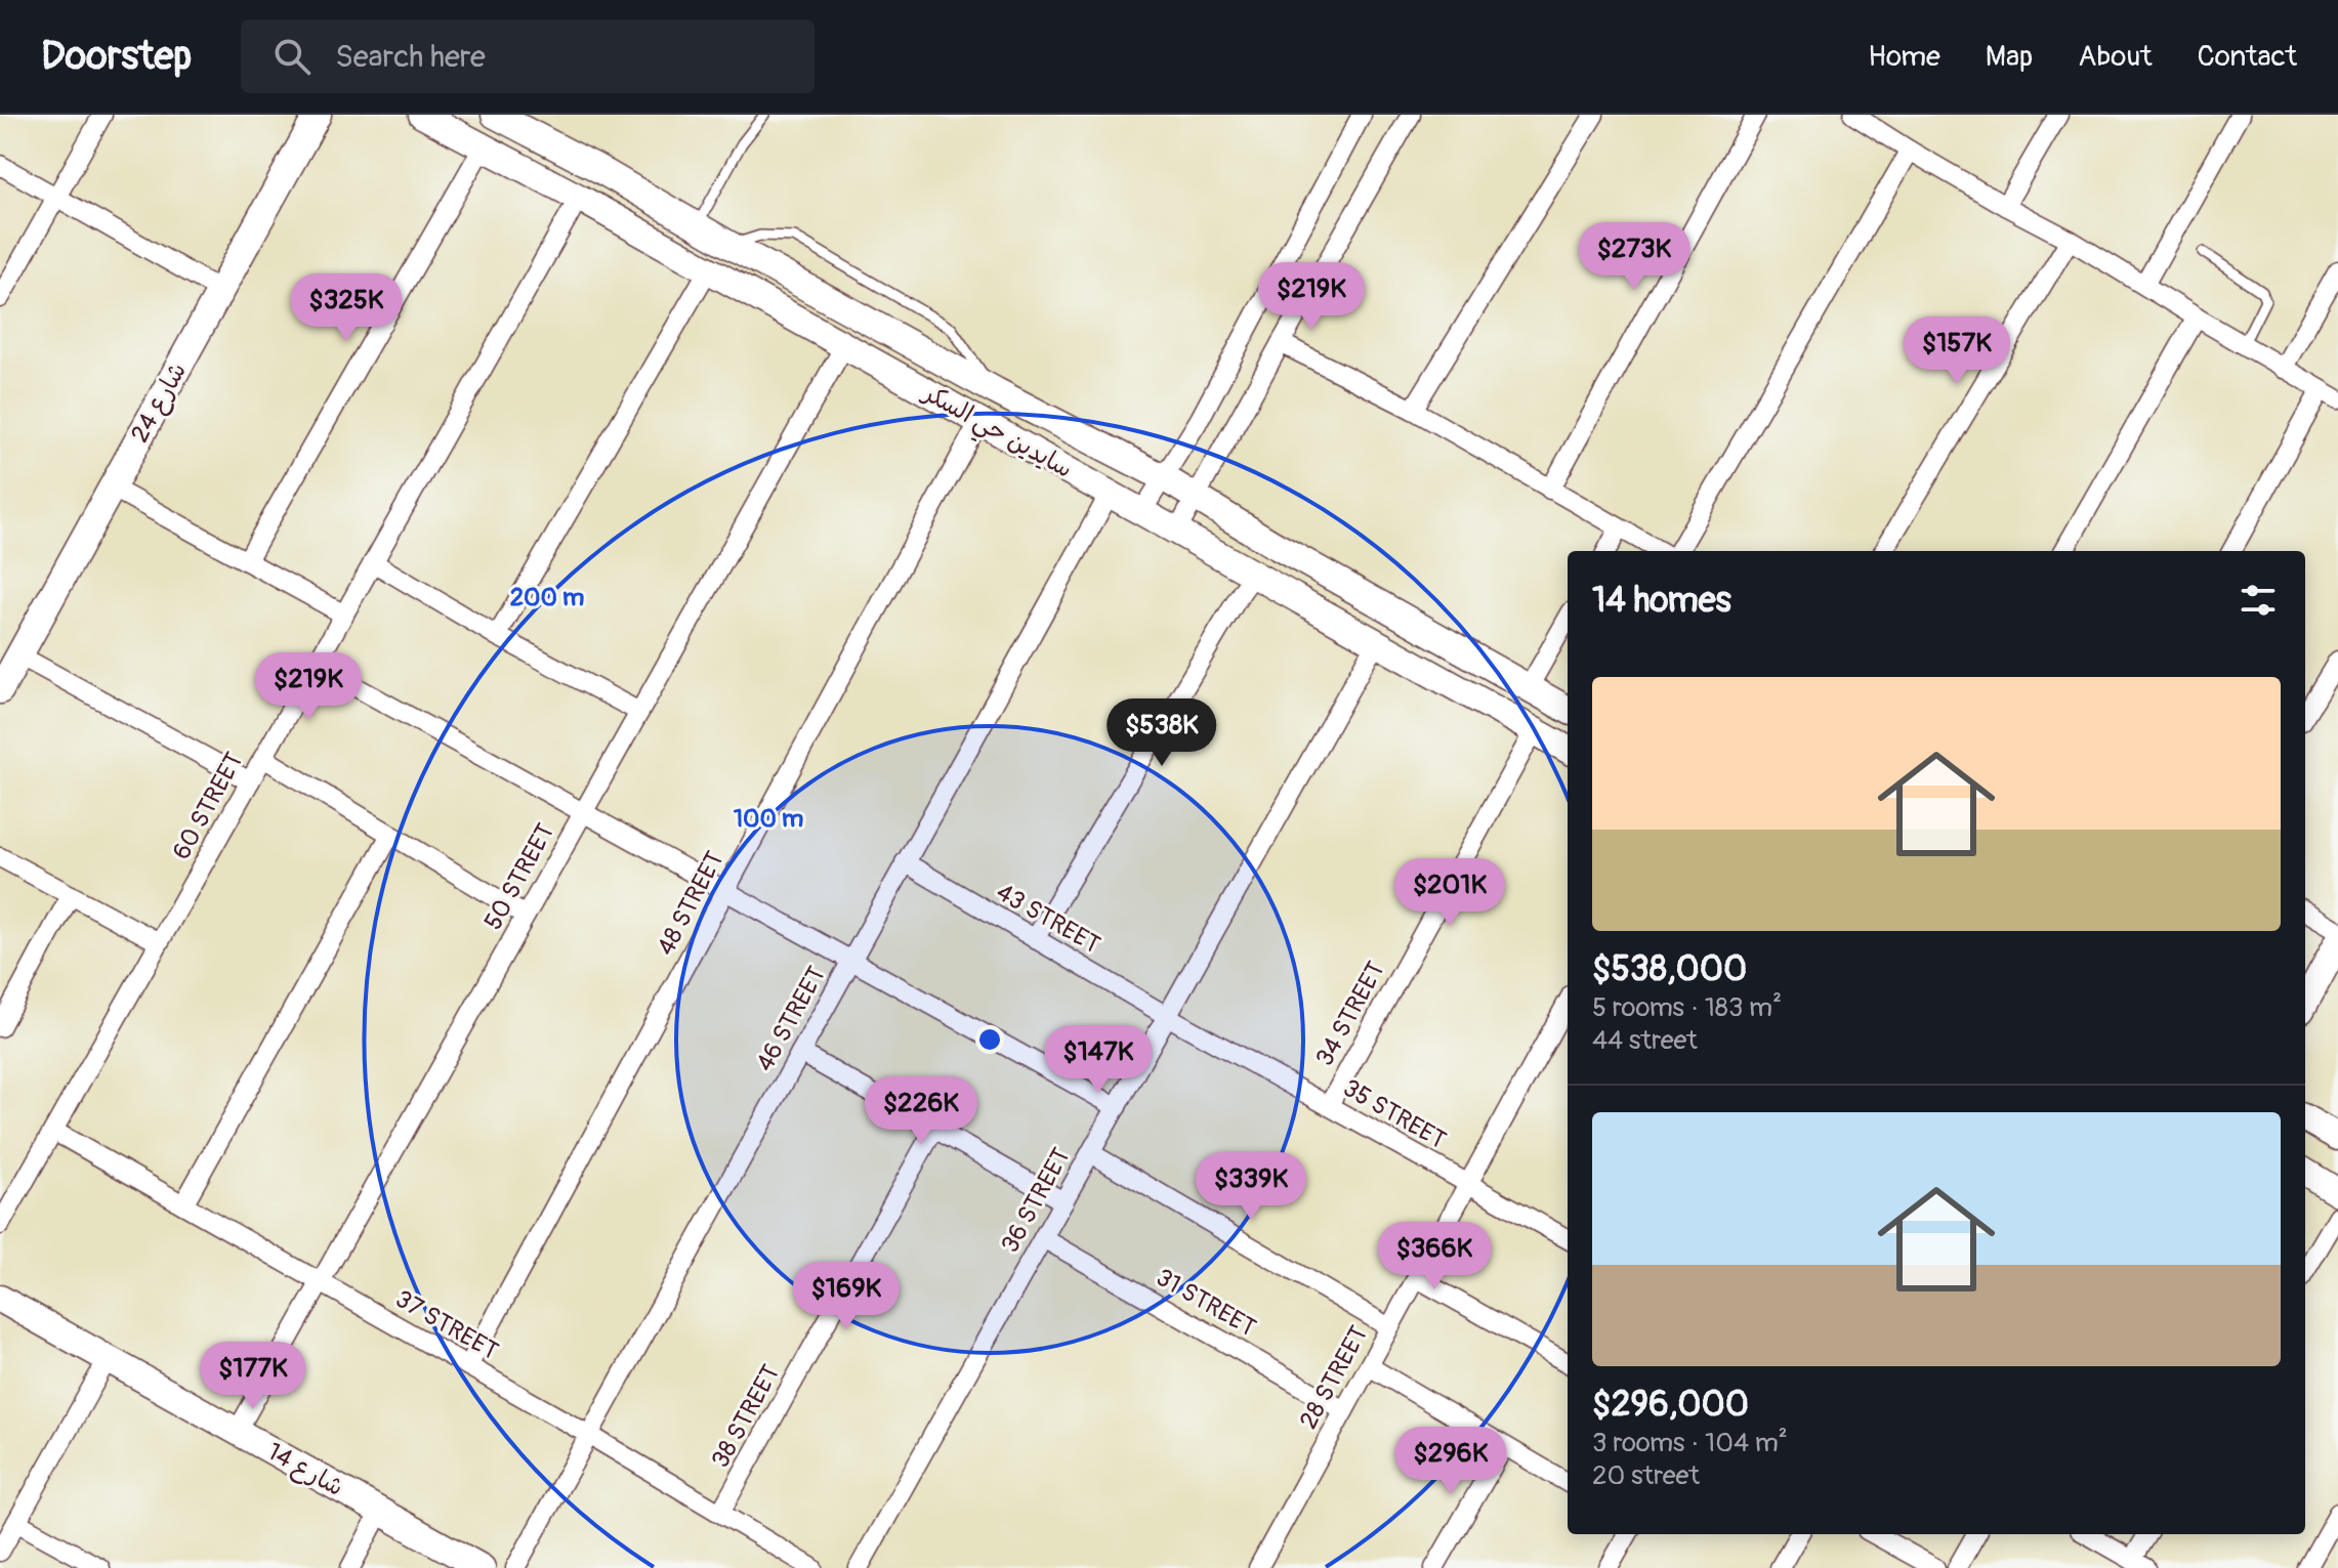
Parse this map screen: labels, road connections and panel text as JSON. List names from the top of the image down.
{
  "streets": {
    "street": [
      "شارع 24",
      "سايدين حي السكر",
      "60 STREET",
      "50 STREET",
      "48 STREET",
      "43 STREET",
      "34 STREET",
      "46 STREET",
      "35 STREET",
      "36 STREET",
      "31 STREET",
      "37 STREET",
      "28 STREET",
      "38 STREET",
      "شارع 14"
    ]
  },
  "crossings": [
    ["سايدين حي السكر", "60 STREET"],
    ["سايدين حي السكر", "50 STREET"],
    ["سايدين حي السكر", "48 STREET"],
    ["سايدين حي السكر", "34 STREET"],
    ["سايدين حي السكر", "46 STREET"],
    ["سايدين حي السكر", "36 STREET"],
    ["60 STREET", "37 STREET"],
    ["50 STREET", "37 STREET"],
    ["50 STREET", "شارع 14"],
    ["48 STREET", "37 STREET"],
    ["43 STREET", "46 STREET"],
    ["43 STREET", "35 STREET"],
    ["43 STREET", "36 STREET"],
    ["34 STREET", "35 STREET"],
    ["46 STREET", "37 STREET"],
    ["35 STREET", "36 STREET"],
    ["35 STREET", "28 STREET"],
    ["36 STREET", "31 STREET"],
    ["31 STREET", "28 STREET"],
    ["37 STREET", "38 STREET"]
  ],
  "page": {
    "header": "Doorstep",
    "search": "Search here",
    "nav": [
      "Home",
      "Map",
      "About",
      "Contact"
    ],
    "price": [
      "$273K",
      "$219K",
      "$325K",
      "$157K",
      "$219K",
      "$538K",
      "$201K",
      "$147K",
      "$226K",
      "$339K",
      "$366K",
      "$169K",
      "$177K",
      "$296K"
    ],
    "heading": "14 homes",
    "list": [
      {
        "name": "$538,000",
        "note": "5 rooms · 183 m² · 44 street"
      },
      {
        "name": "$296,000",
        "note": "3 rooms · 104 m² · 20 street"
      }
    ]
  },
  "rings": ["200 m", "100 m"]
}
